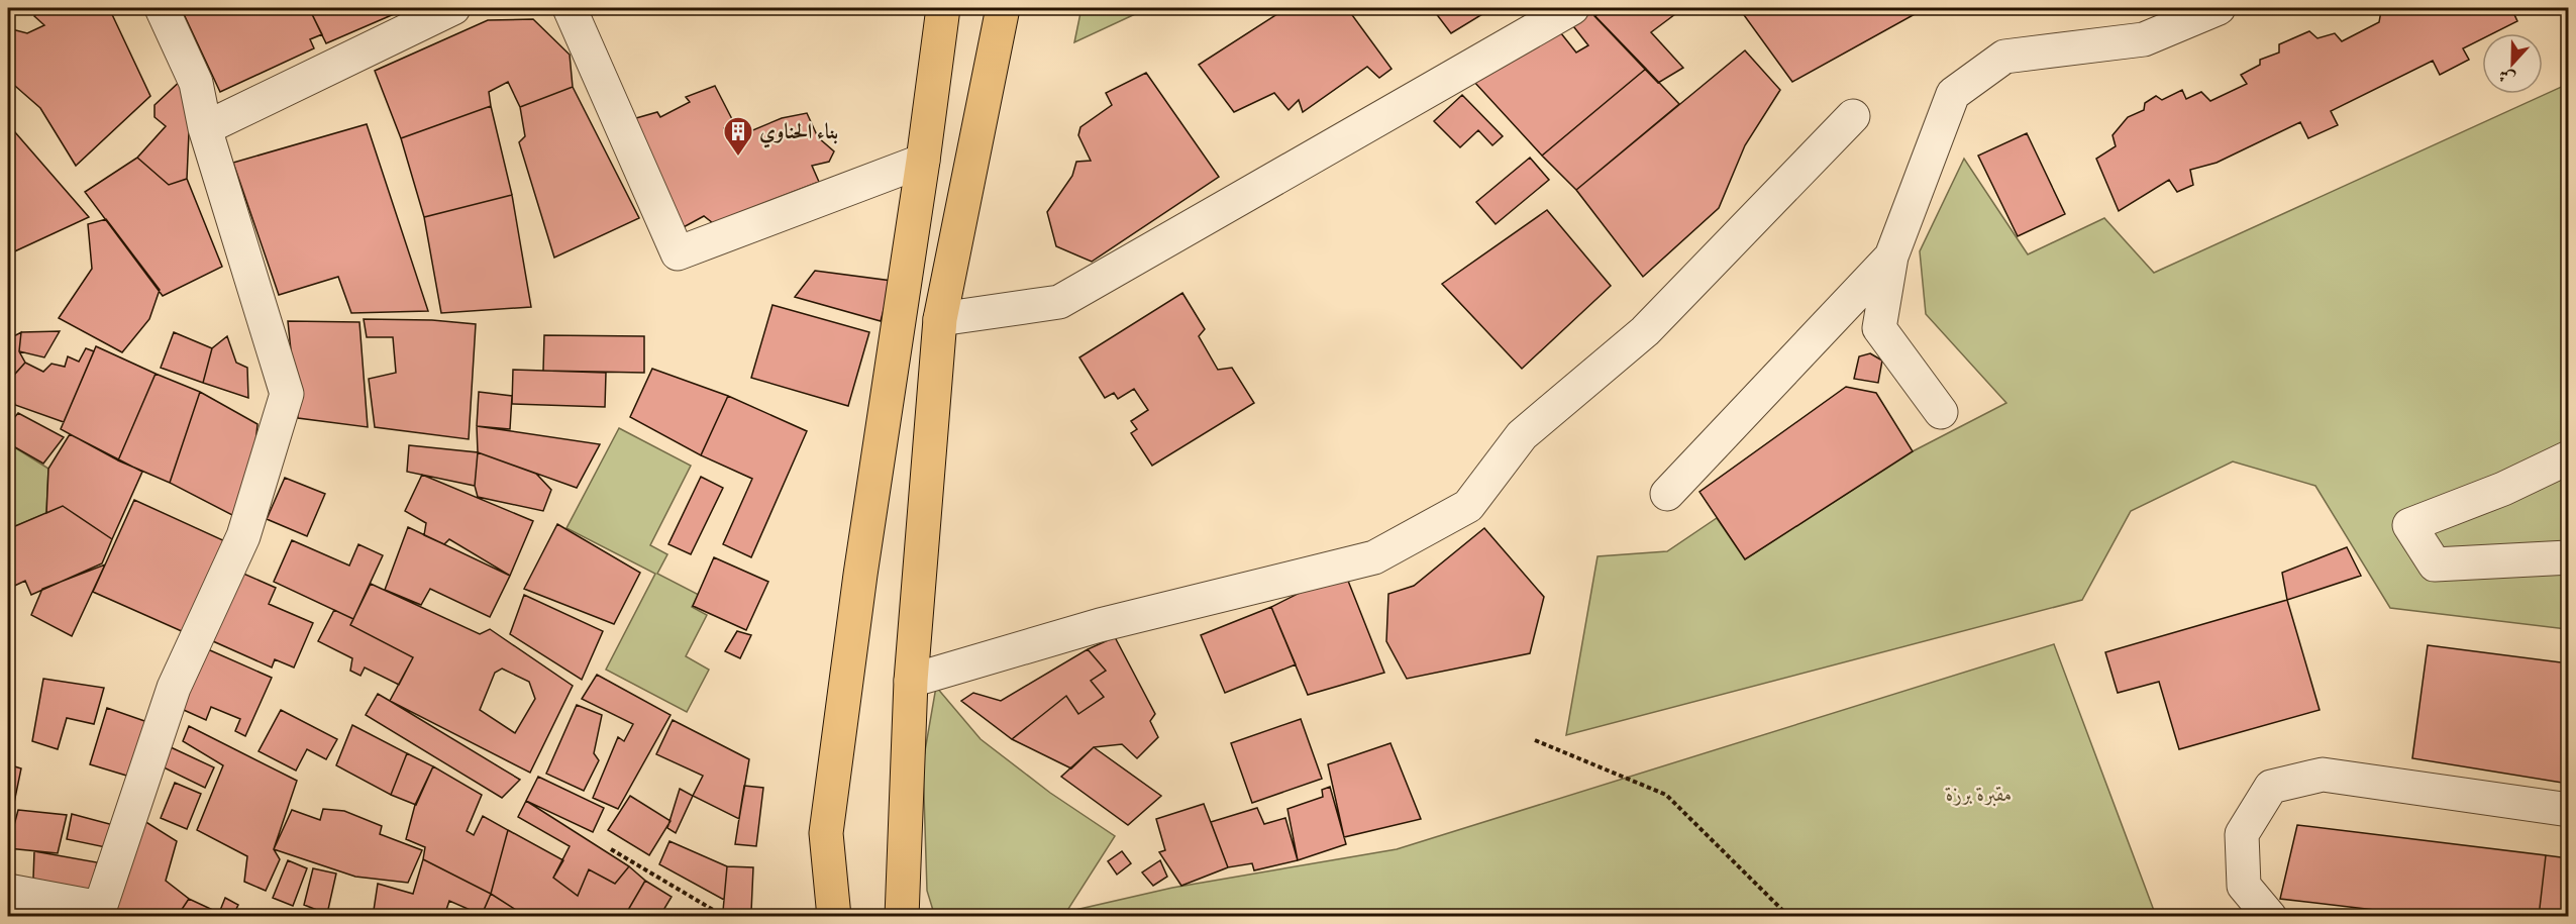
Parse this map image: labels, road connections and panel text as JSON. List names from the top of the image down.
{
  "parks": ["مقبرة برزة"],
  "places": {
    "building": ["بناء الحناوي"]
  },
  "north": "bottom"
}
